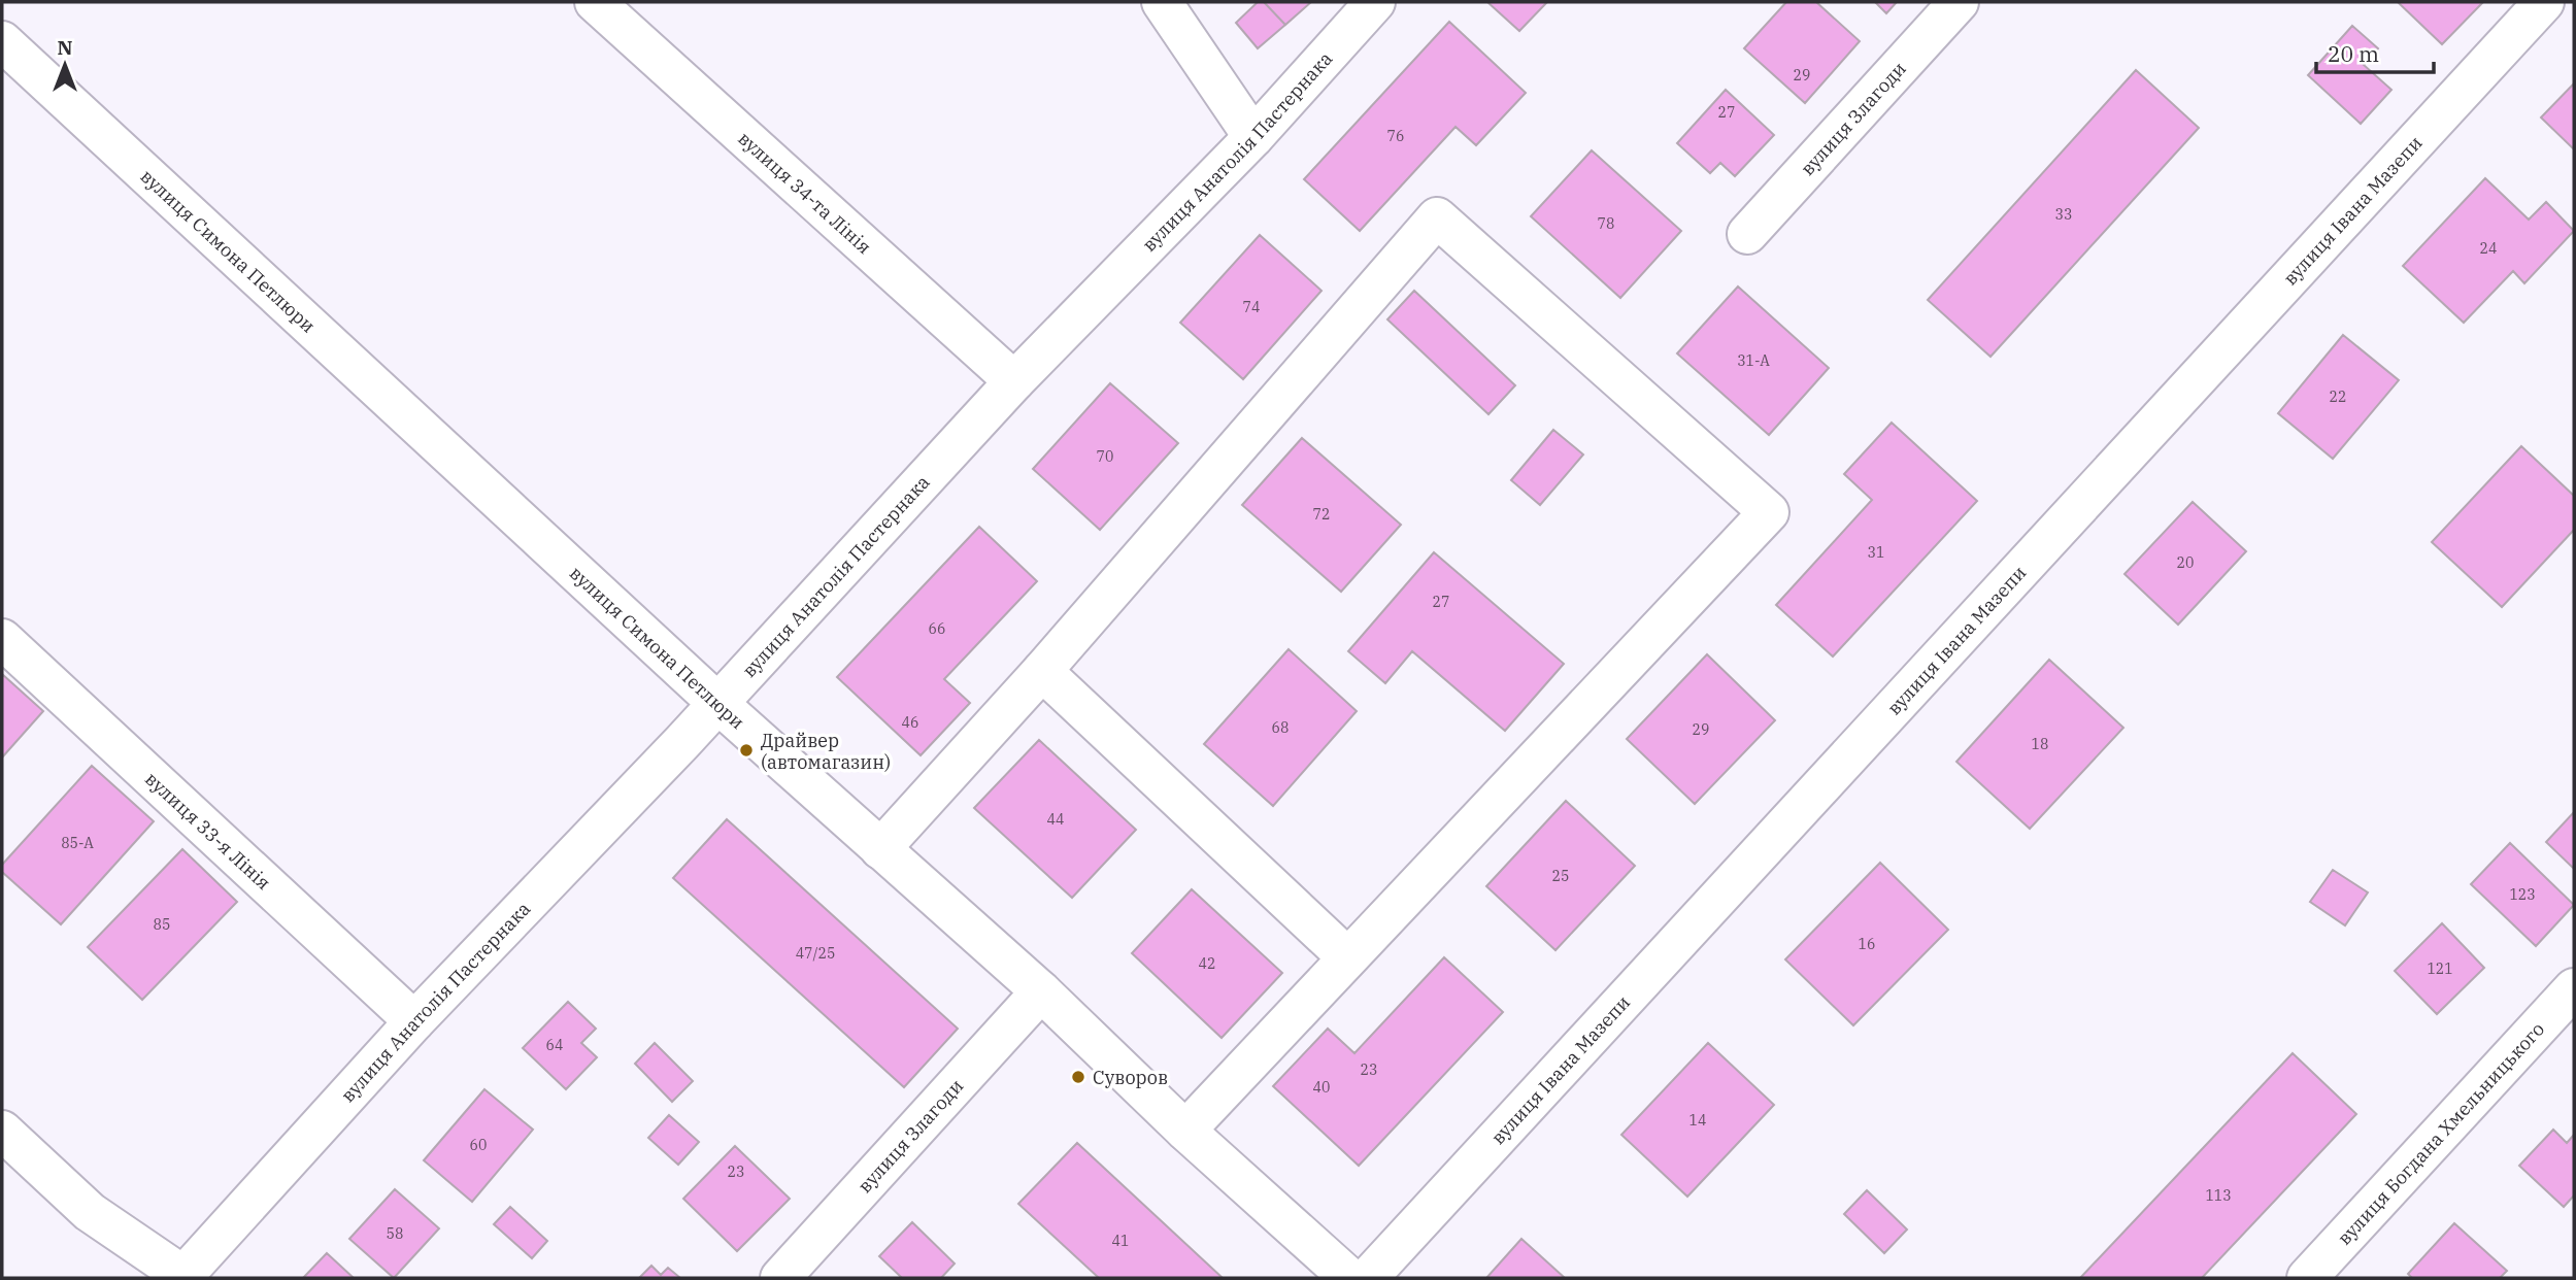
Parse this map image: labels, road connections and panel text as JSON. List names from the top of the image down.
{
  "streets": {
    "street": [
      "вулиця Злагоди",
      "вулиця Анатолія Пастернака",
      "вулиця 34-та Лінія",
      "вулиця Івана Мазепи",
      "вулиця Симона Петлюри",
      "вулиця 33-я Лінія",
      "вулиця Богдана Хмельницького"
    ]
  },
  "crossings": [
    ["вулиця Злагоди", "вулиця Симона Петлюри"],
    ["вулиця Анатолія Пастернака", "вулиця 34-та Лінія"],
    ["вулиця Анатолія Пастернака", "вулиця Симона Петлюри"],
    ["вулиця Анатолія Пастернака", "вулиця 33-я Лінія"]
  ],
  "places": ["Драйвер (автомагазин)", "Суворов"],
  "house_numbers": [
    "29",
    "27",
    "76",
    "33",
    "78",
    "24",
    "74",
    "31-А",
    "22",
    "70",
    "72",
    "31",
    "20",
    "27",
    "66",
    "46",
    "68",
    "29",
    "18",
    "44",
    "85-А",
    "25",
    "123",
    "85",
    "16",
    "47/25",
    "42",
    "121",
    "64",
    "23",
    "40",
    "14",
    "60",
    "23",
    "113",
    "58",
    "41"
  ],
  "scale_bar": "20 m",
  "north": "top"
}
